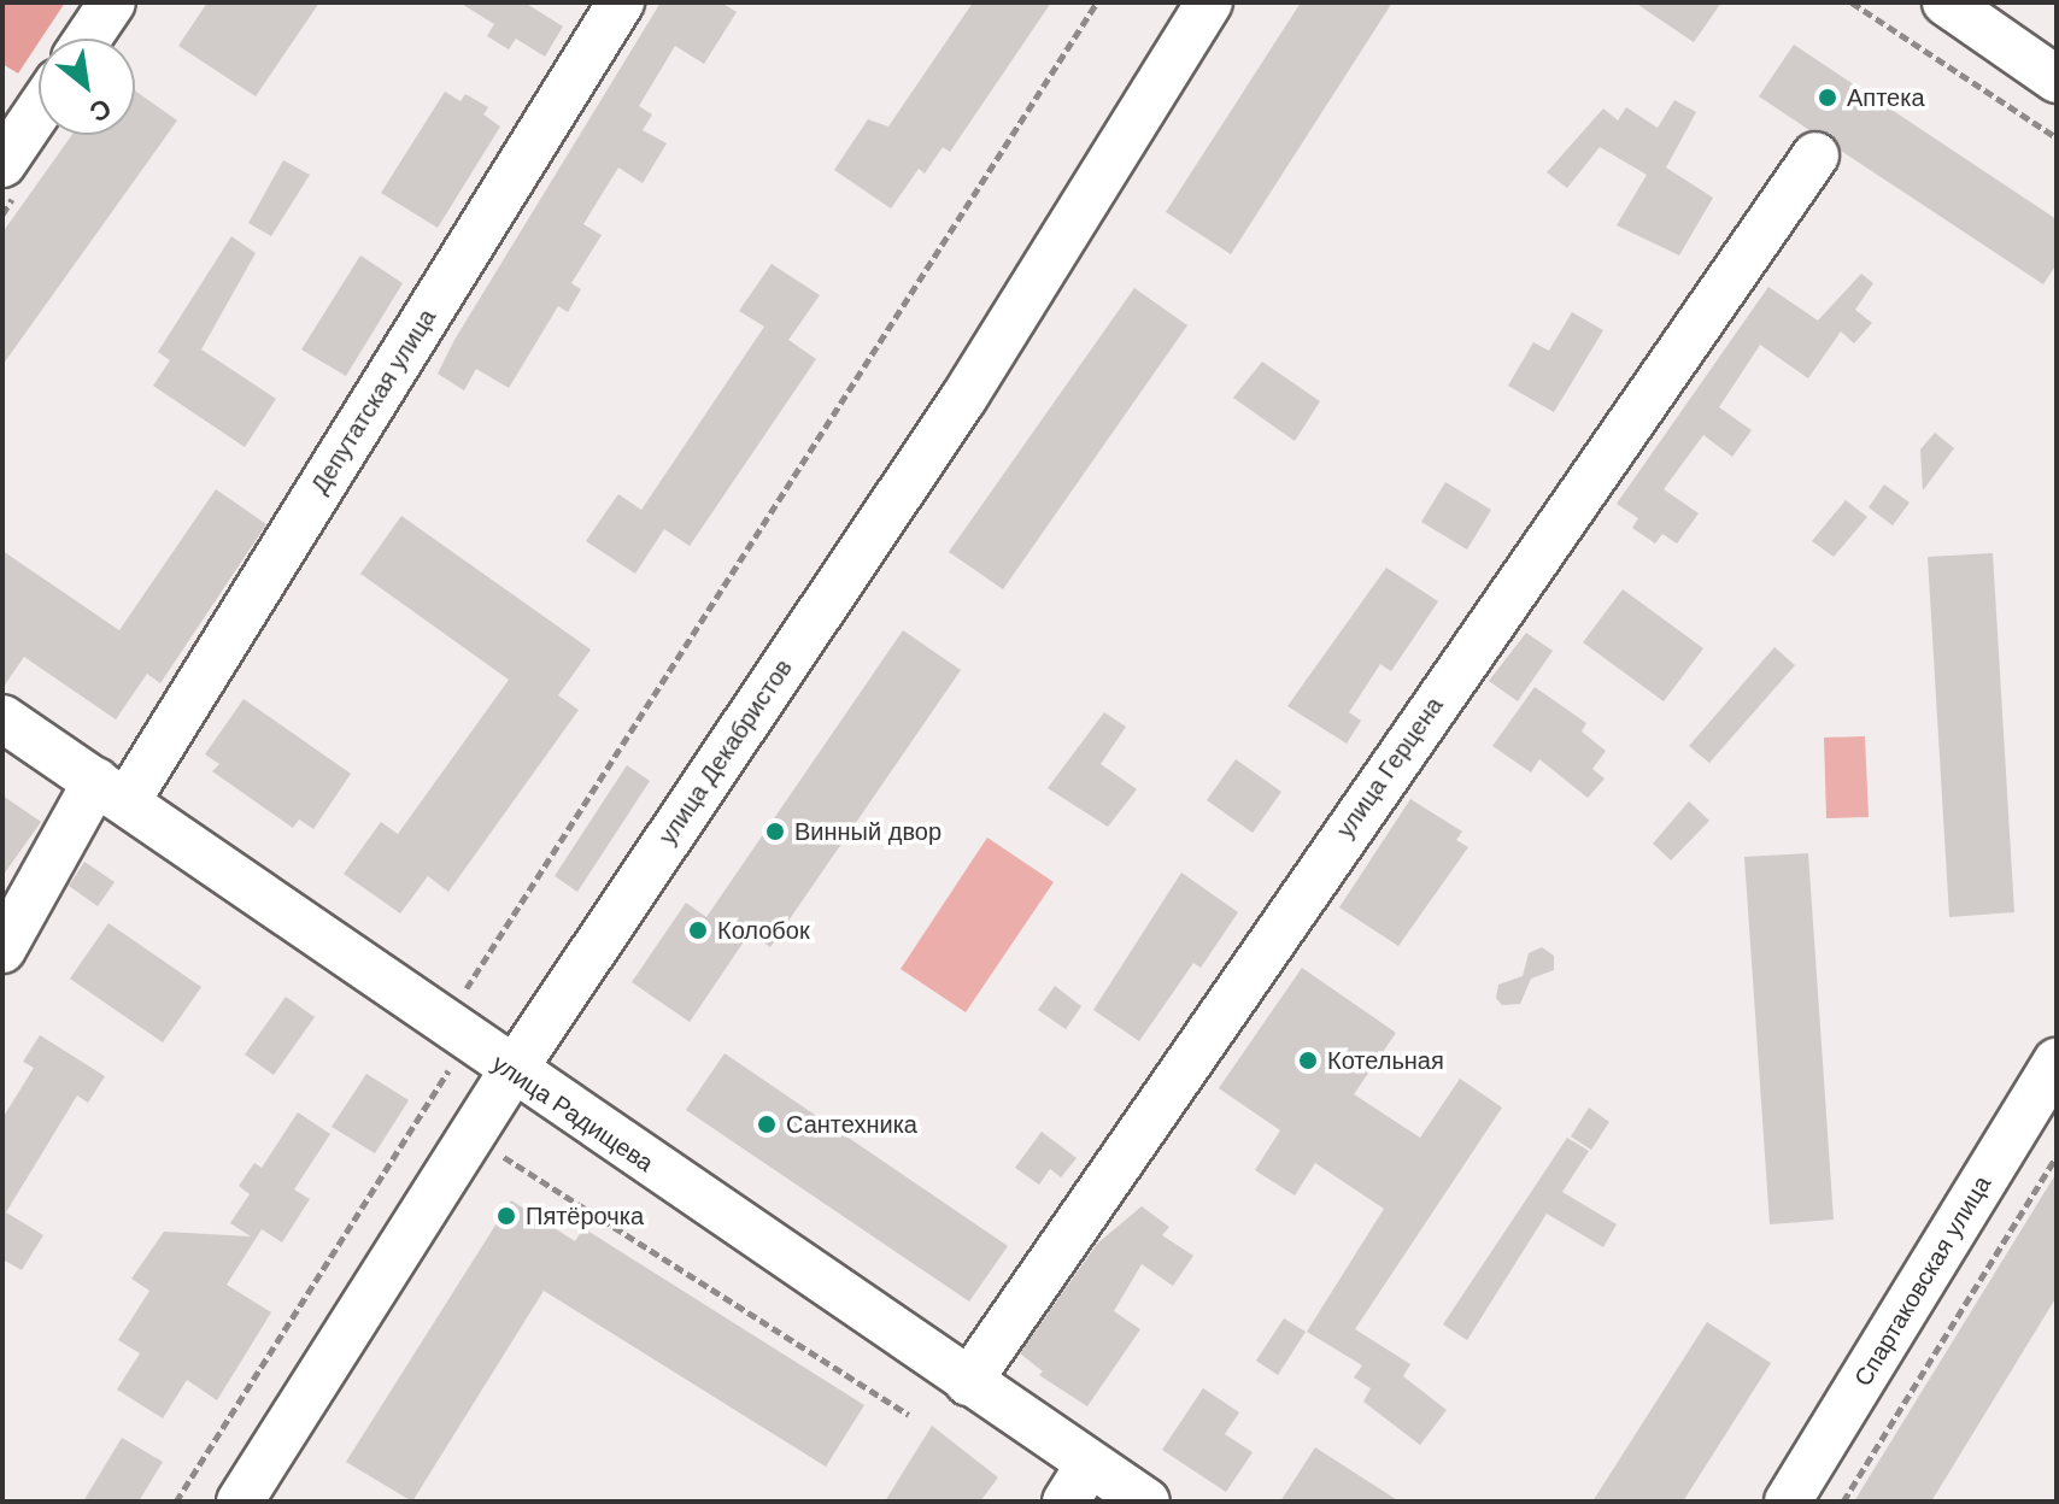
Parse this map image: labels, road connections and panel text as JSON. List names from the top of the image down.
{
  "streets": {
    "street": [
      "Депутатская улица",
      "улица Декабристов",
      "улица Герцена",
      "улица Радищева",
      "Спартаковская улица"
    ]
  },
  "crossings": [
    ["Депутатская улица", "улица Радищева"],
    ["улица Декабристов", "улица Радищева"],
    ["улица Герцена", "улица Радищева"]
  ],
  "places": [
    "Аптека",
    "Винный двор",
    "Колобок",
    "Котельная",
    "Сантехника",
    "Пятёрочка"
  ],
  "north": "bottom right"
}
